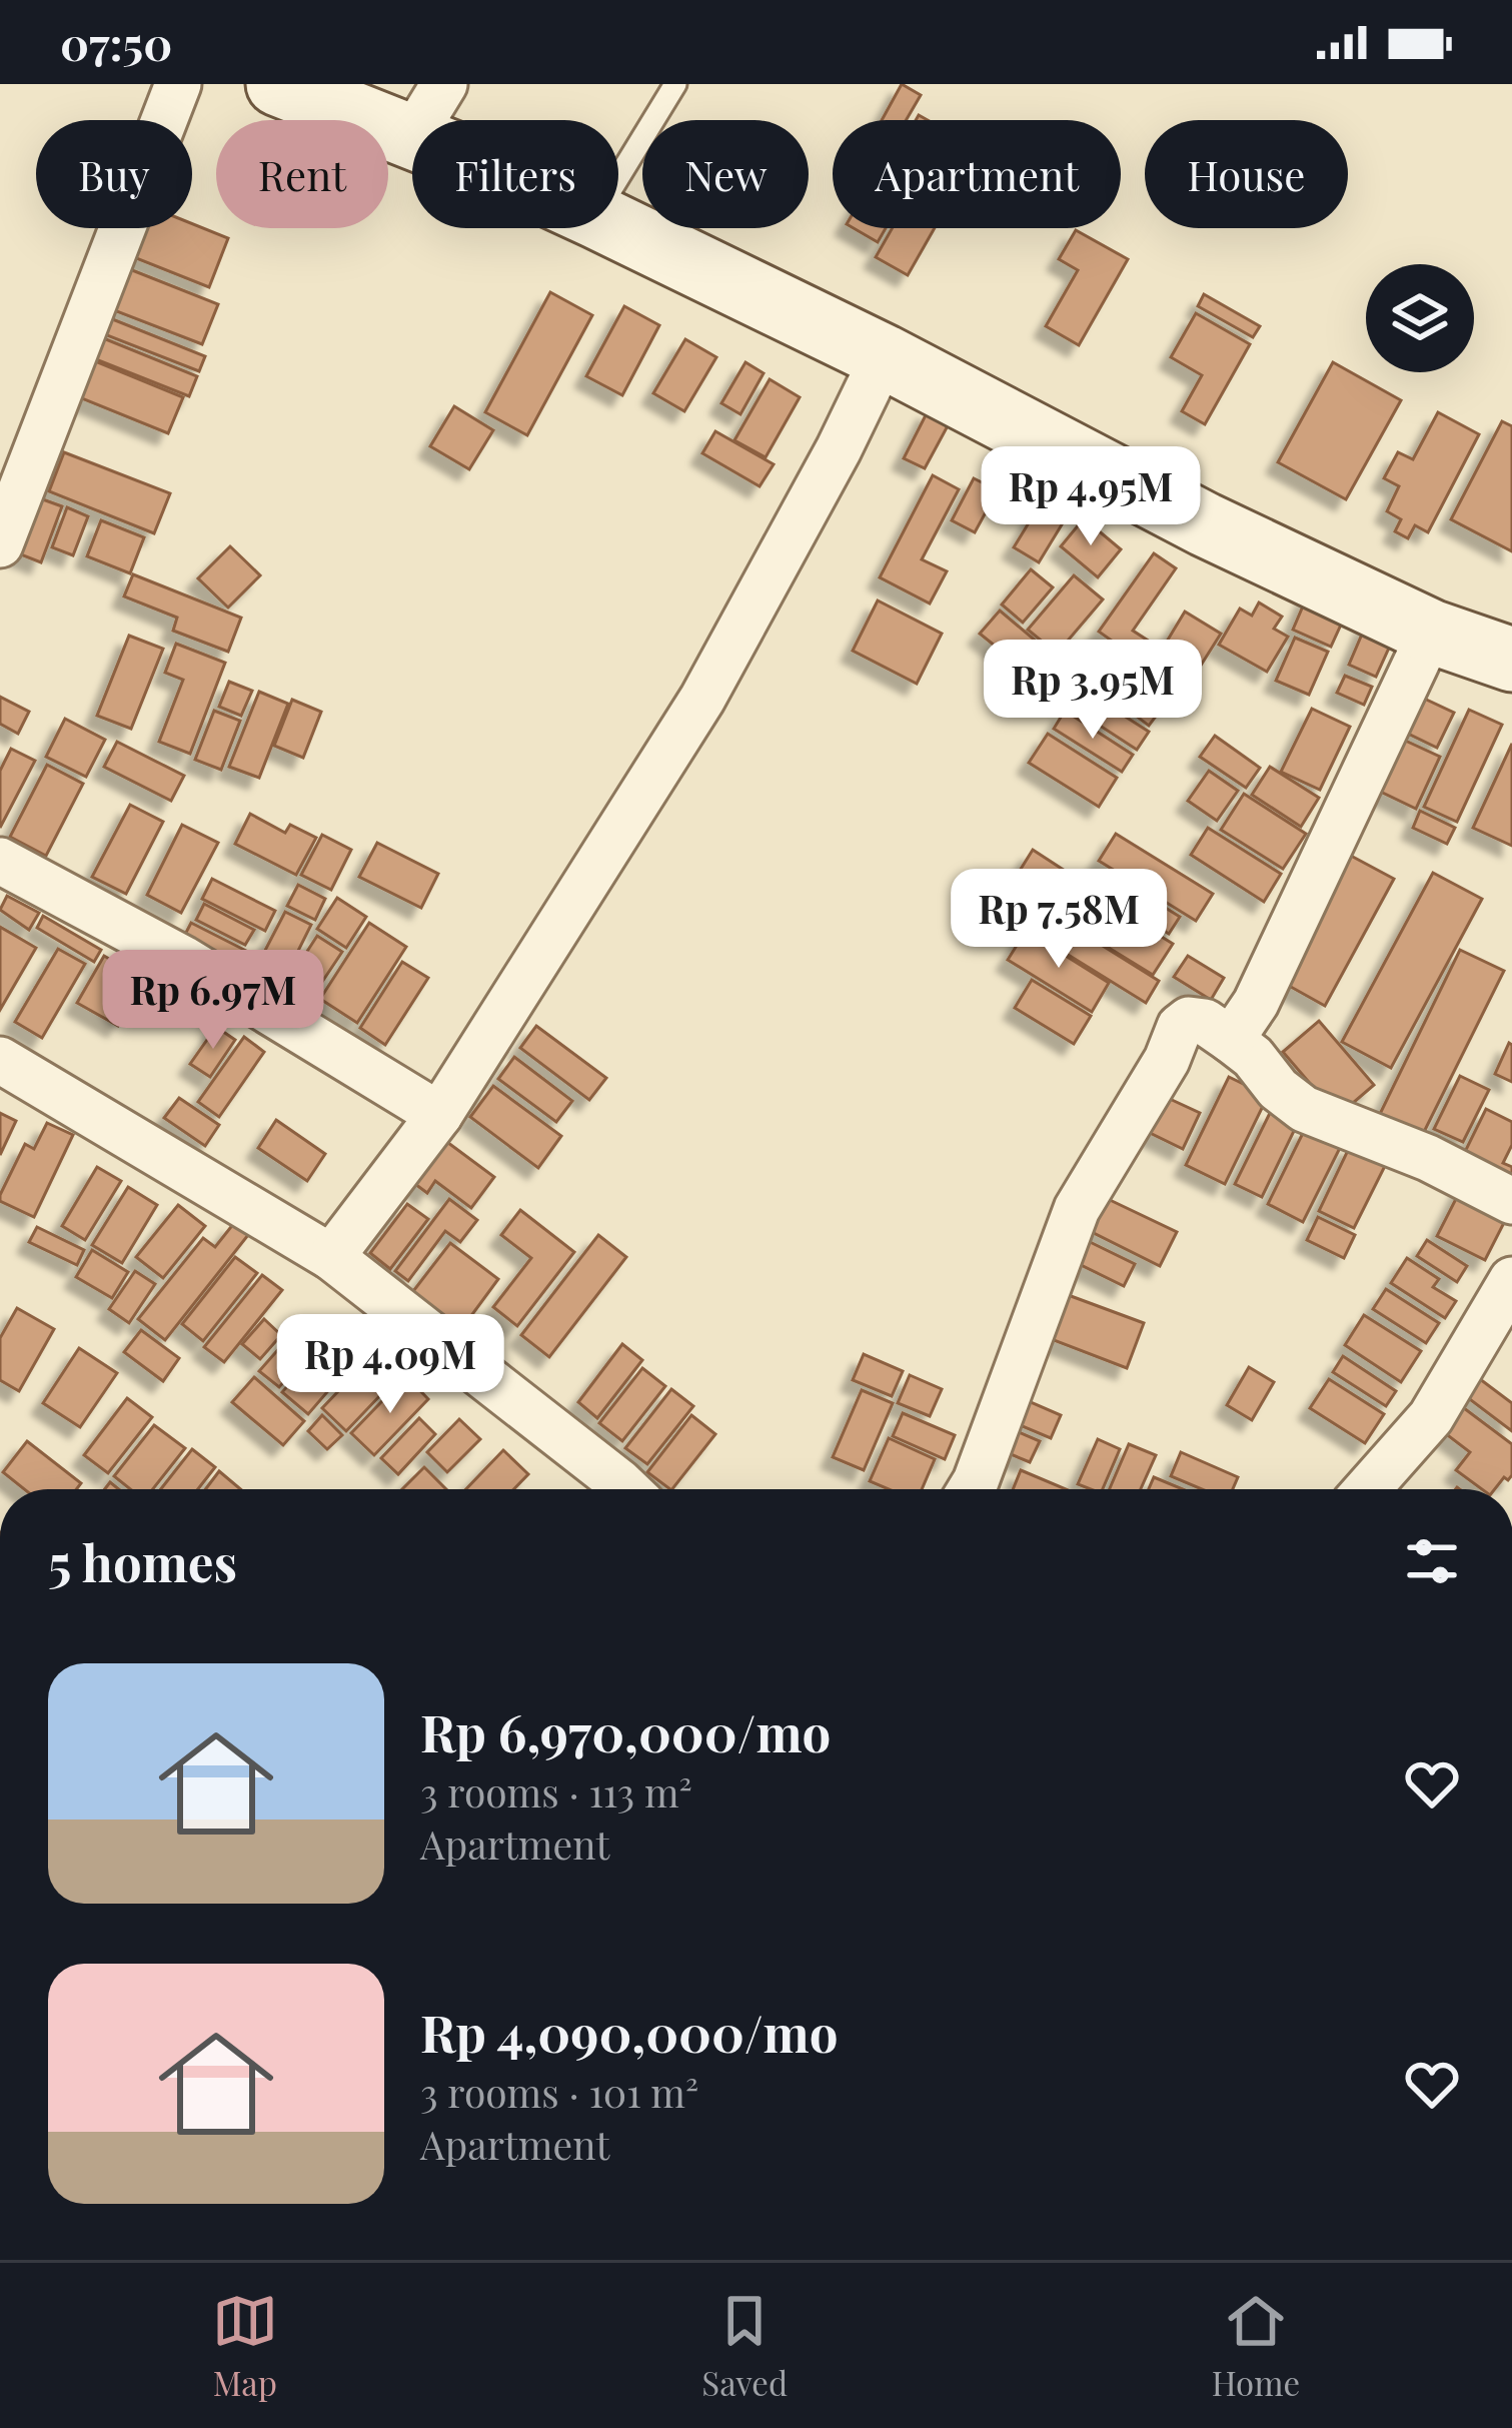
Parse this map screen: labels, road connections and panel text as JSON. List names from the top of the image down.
{
  "page": {
    "status": "07:50",
    "chip": [
      "Buy",
      "Rent",
      "Filters",
      "New",
      "Apartment",
      "House"
    ],
    "price": [
      "Rp 4.95M",
      "Rp 3.95M",
      "Rp 7.58M",
      "Rp 6.97M",
      "Rp 4.09M"
    ],
    "heading": "5 homes",
    "list": [
      {
        "name": "Rp 6,970,000/mo",
        "note": "3 rooms · 113 m² · Apartment"
      },
      {
        "name": "Rp 4,090,000/mo",
        "note": "3 rooms · 101 m² · Apartment"
      }
    ],
    "tabs": ["Map", "Saved", "Home"]
  }
}
